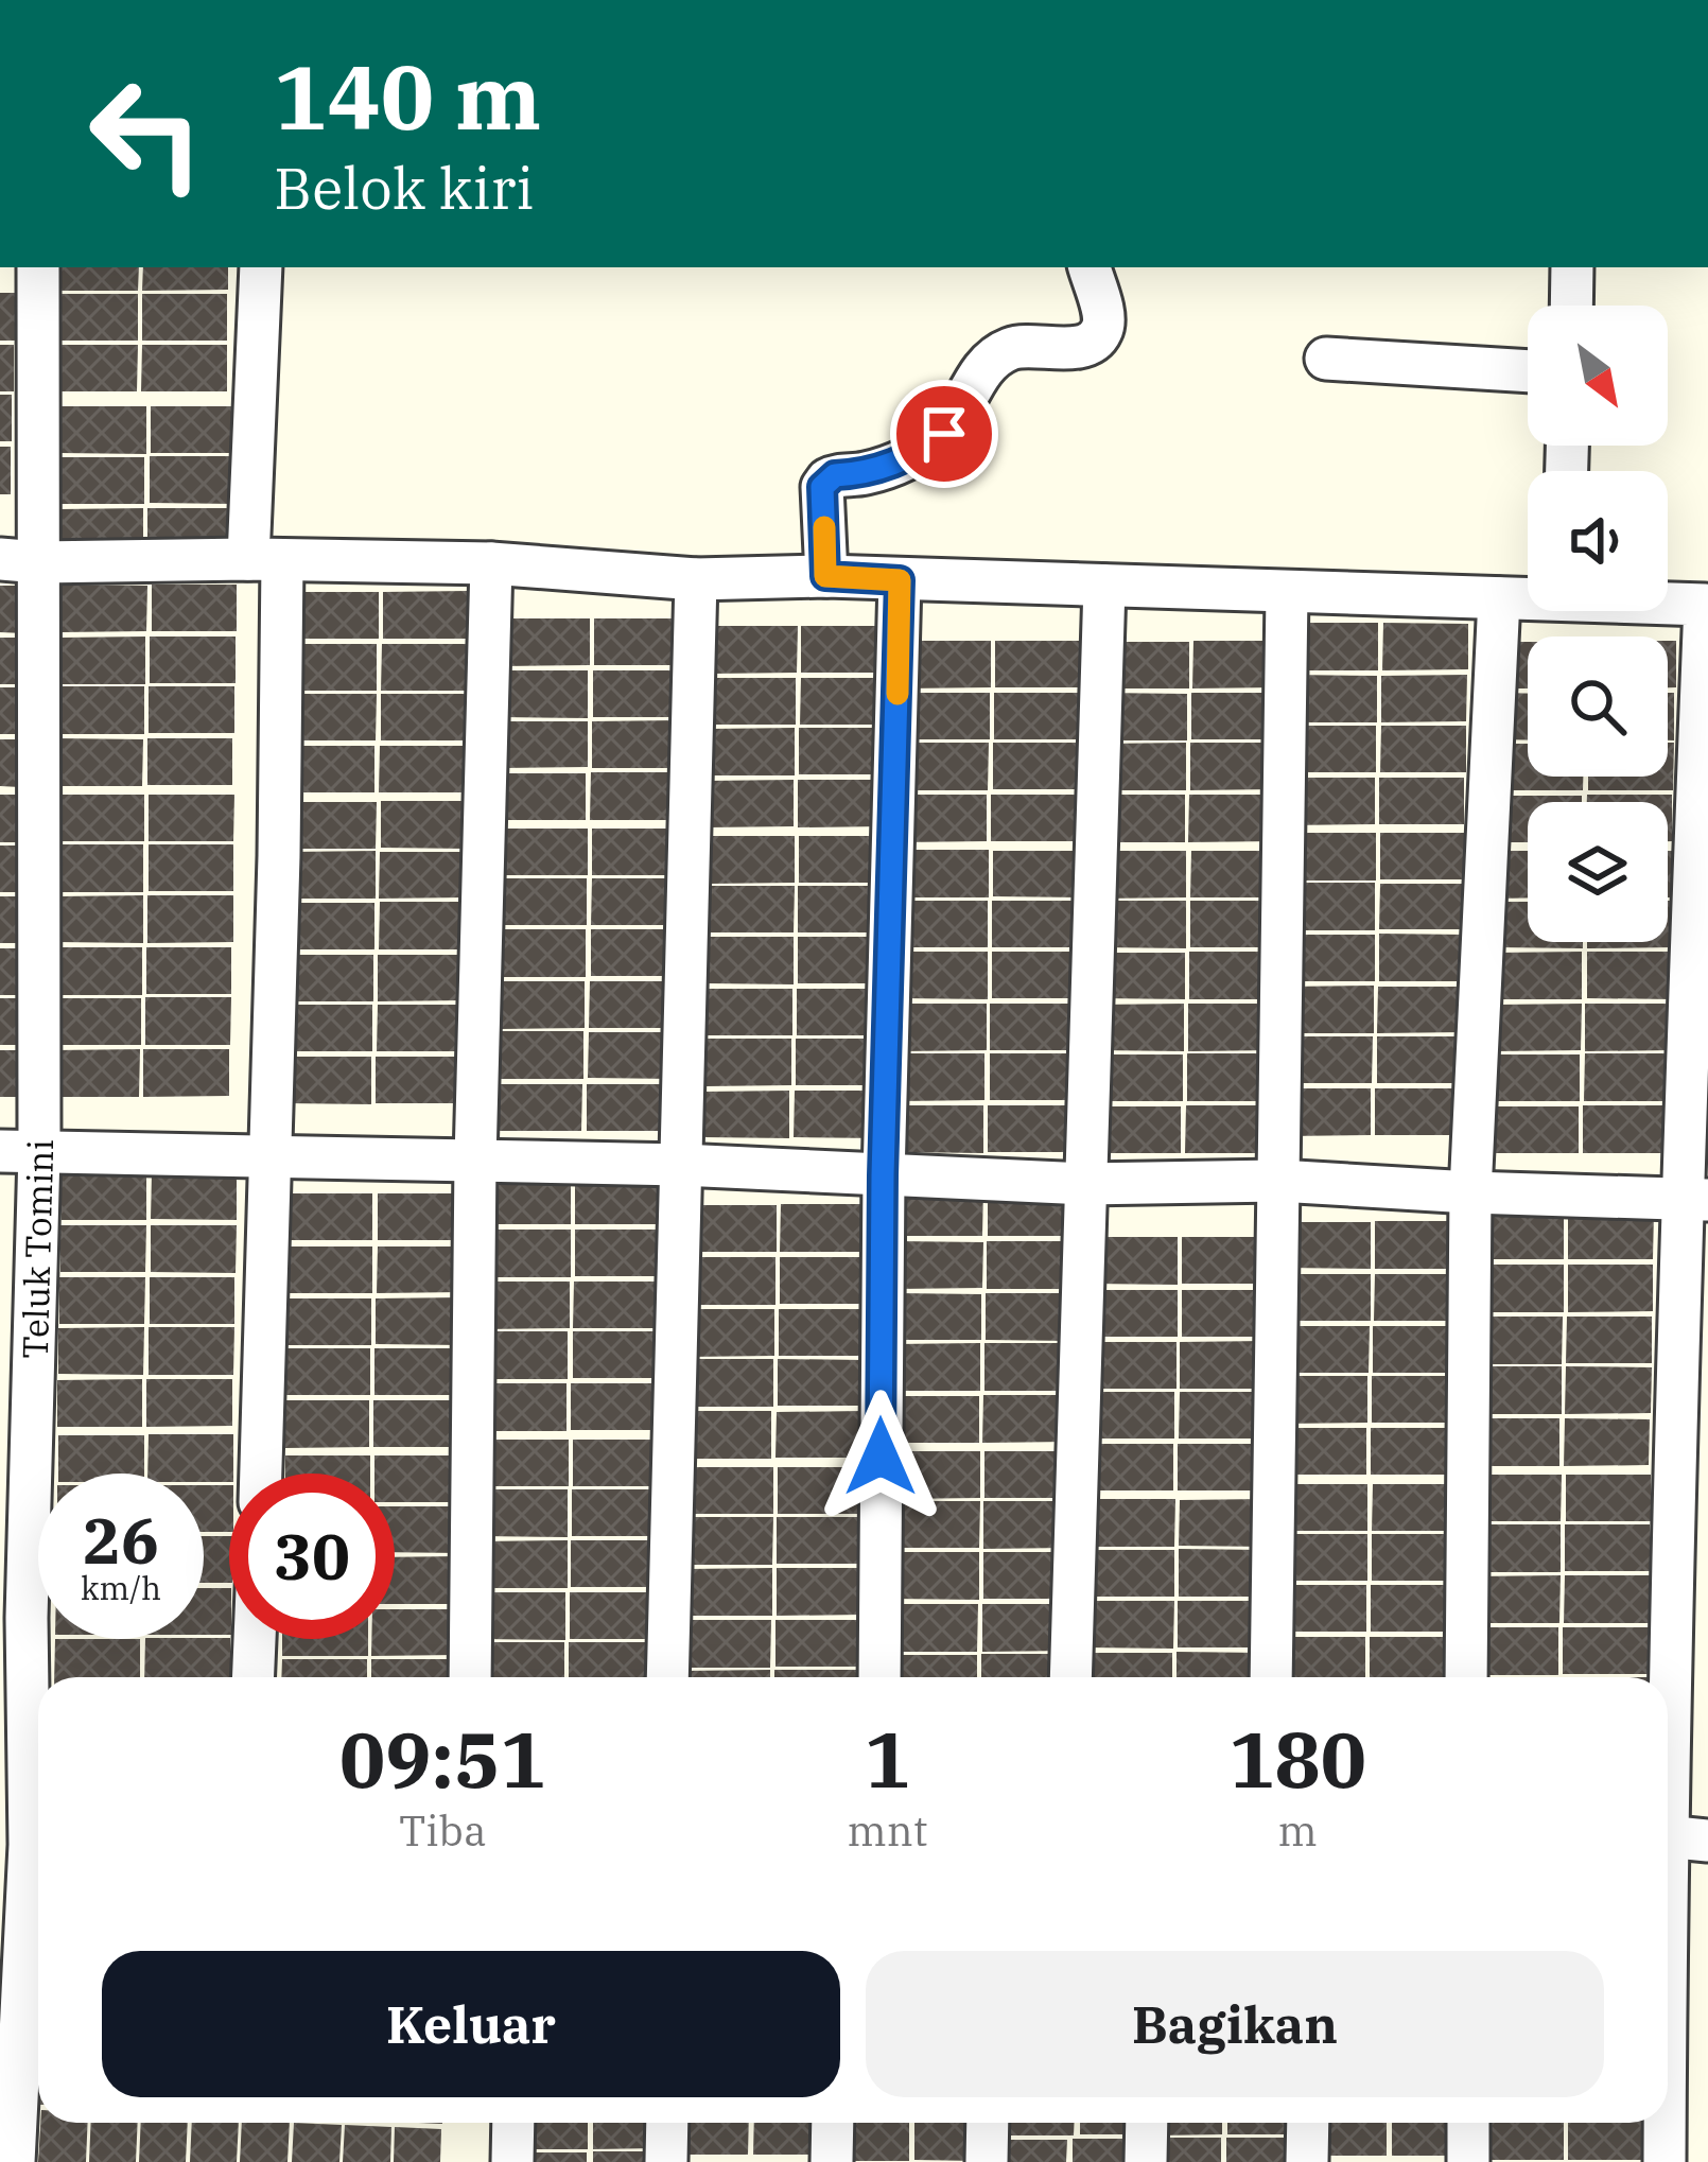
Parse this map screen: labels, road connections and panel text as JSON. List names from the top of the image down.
{
  "streets": {
    "street": ["Teluk Tomini"]
  },
  "north": "bottom right",
  "page": {
    "turn": ["140 m", "Belok kiri"],
    "speed": "26 km/h",
    "limit": "30",
    "eta": [
      "09:51",
      "Tiba",
      "1",
      "mnt",
      "180",
      "m"
    ],
    "buttons": ["Keluar", "Bagikan"]
  }
}
